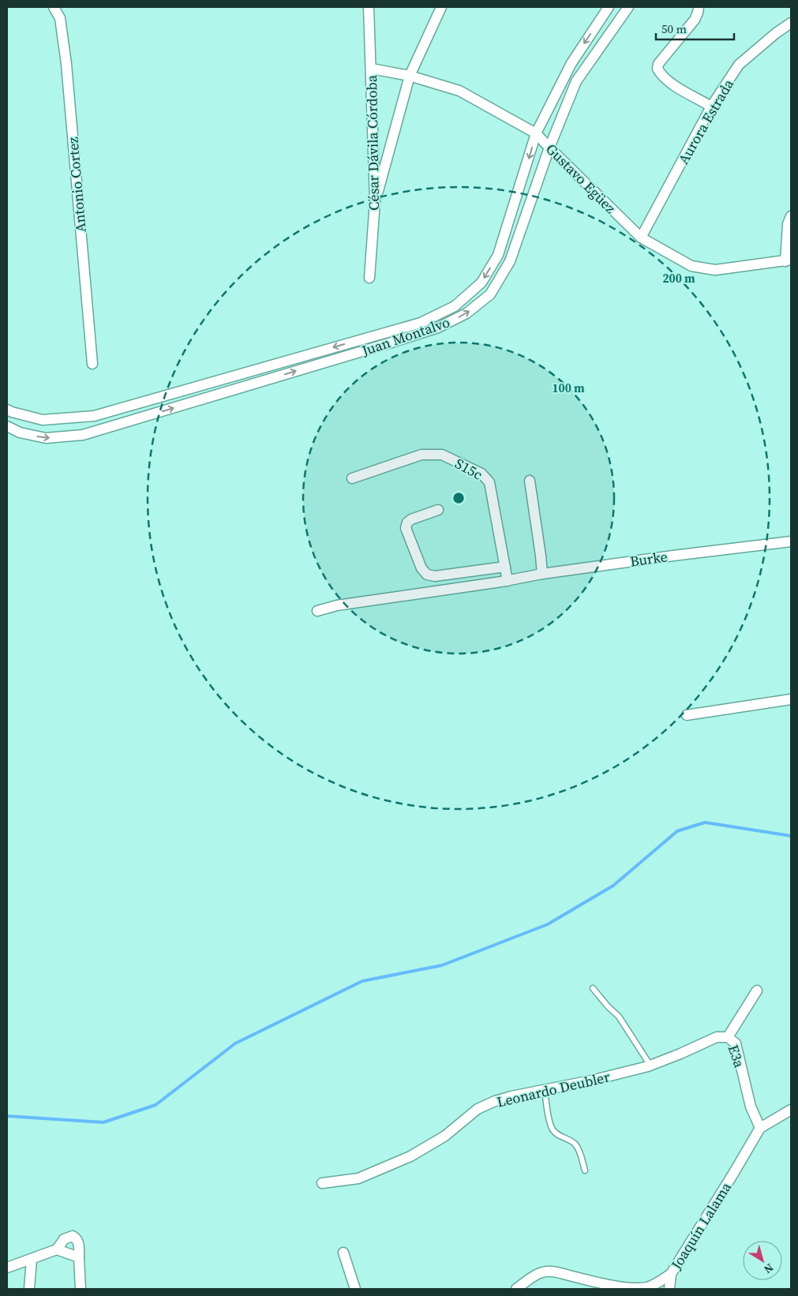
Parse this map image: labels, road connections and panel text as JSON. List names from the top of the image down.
{
  "streets": {
    "street": [
      "Aurora Estrada",
      "César Dávila Córdoba",
      "Gustavo Egüez",
      "Antonio Cortez",
      "Juan Montalvo",
      "S15c",
      "Burke",
      "E3a",
      "Leonardo Deubler",
      "Joaquín Lalama"
    ]
  },
  "crossings": [
    ["Aurora Estrada", "Gustavo Egüez"],
    ["César Dávila Córdoba", "Gustavo Egüez"],
    ["Gustavo Egüez", "Juan Montalvo"],
    ["S15c", "Burke"],
    ["E3a", "Leonardo Deubler"],
    ["E3a", "Joaquín Lalama"]
  ],
  "scale_bar": "50 m",
  "north": "bottom right",
  "rings": ["200 m", "100 m"]
}
